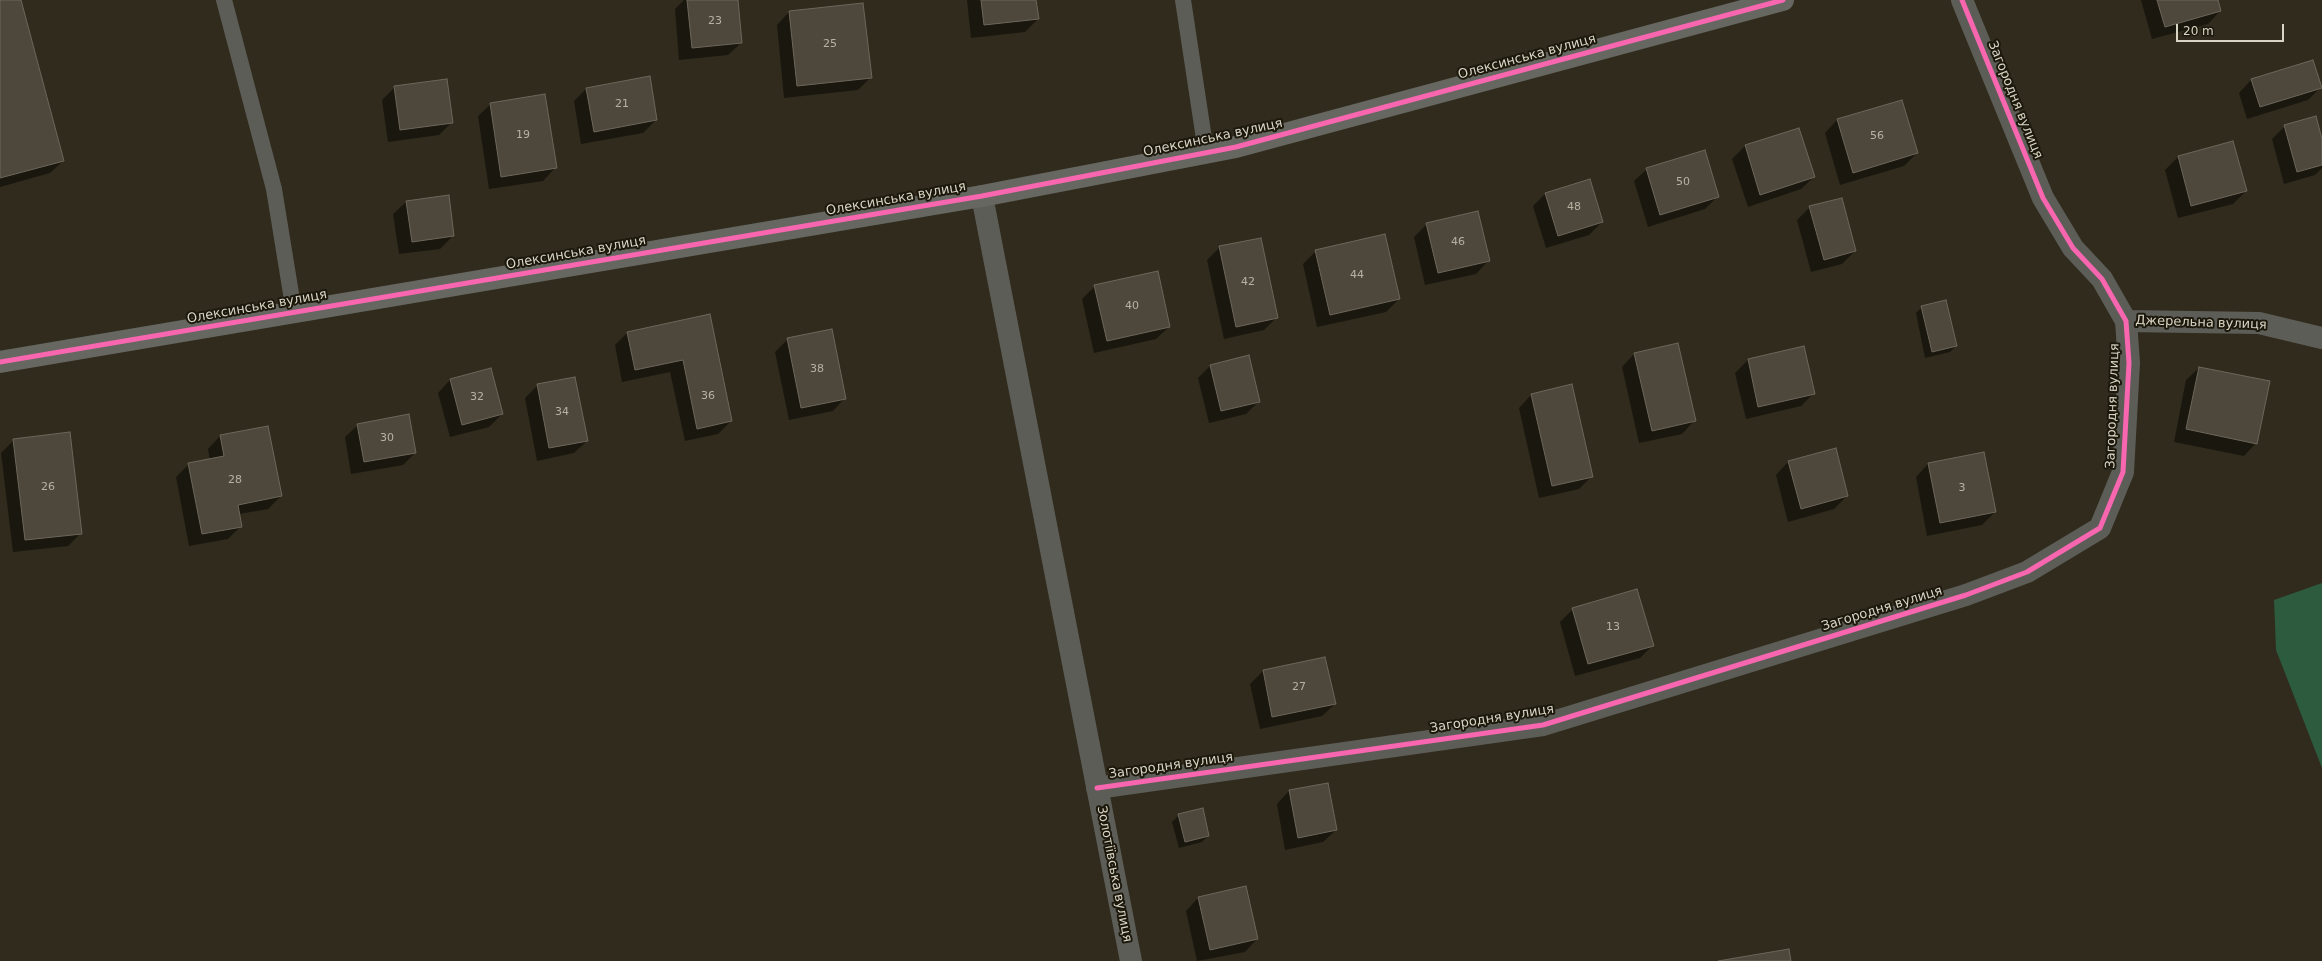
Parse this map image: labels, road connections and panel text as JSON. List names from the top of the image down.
{
  "streets": {
    "street": [
      "Олексинська вулиця",
      "Загородня вулиця",
      "Джерельна вулиця",
      "Золотіївська вулиця"
    ]
  },
  "crossings": [
    ["Олексинська вулиця", "Золотіївська вулиця"],
    ["Загородня вулиця", "Джерельна вулиця"],
    ["Загородня вулиця", "Золотіївська вулиця"]
  ],
  "house_numbers": [
    "23",
    "25",
    "21",
    "19",
    "56",
    "50",
    "48",
    "46",
    "44",
    "42",
    "40",
    "38",
    "36",
    "32",
    "34",
    "30",
    "28",
    "26",
    "3",
    "13",
    "27"
  ],
  "scale_bar": "20 m"
}
